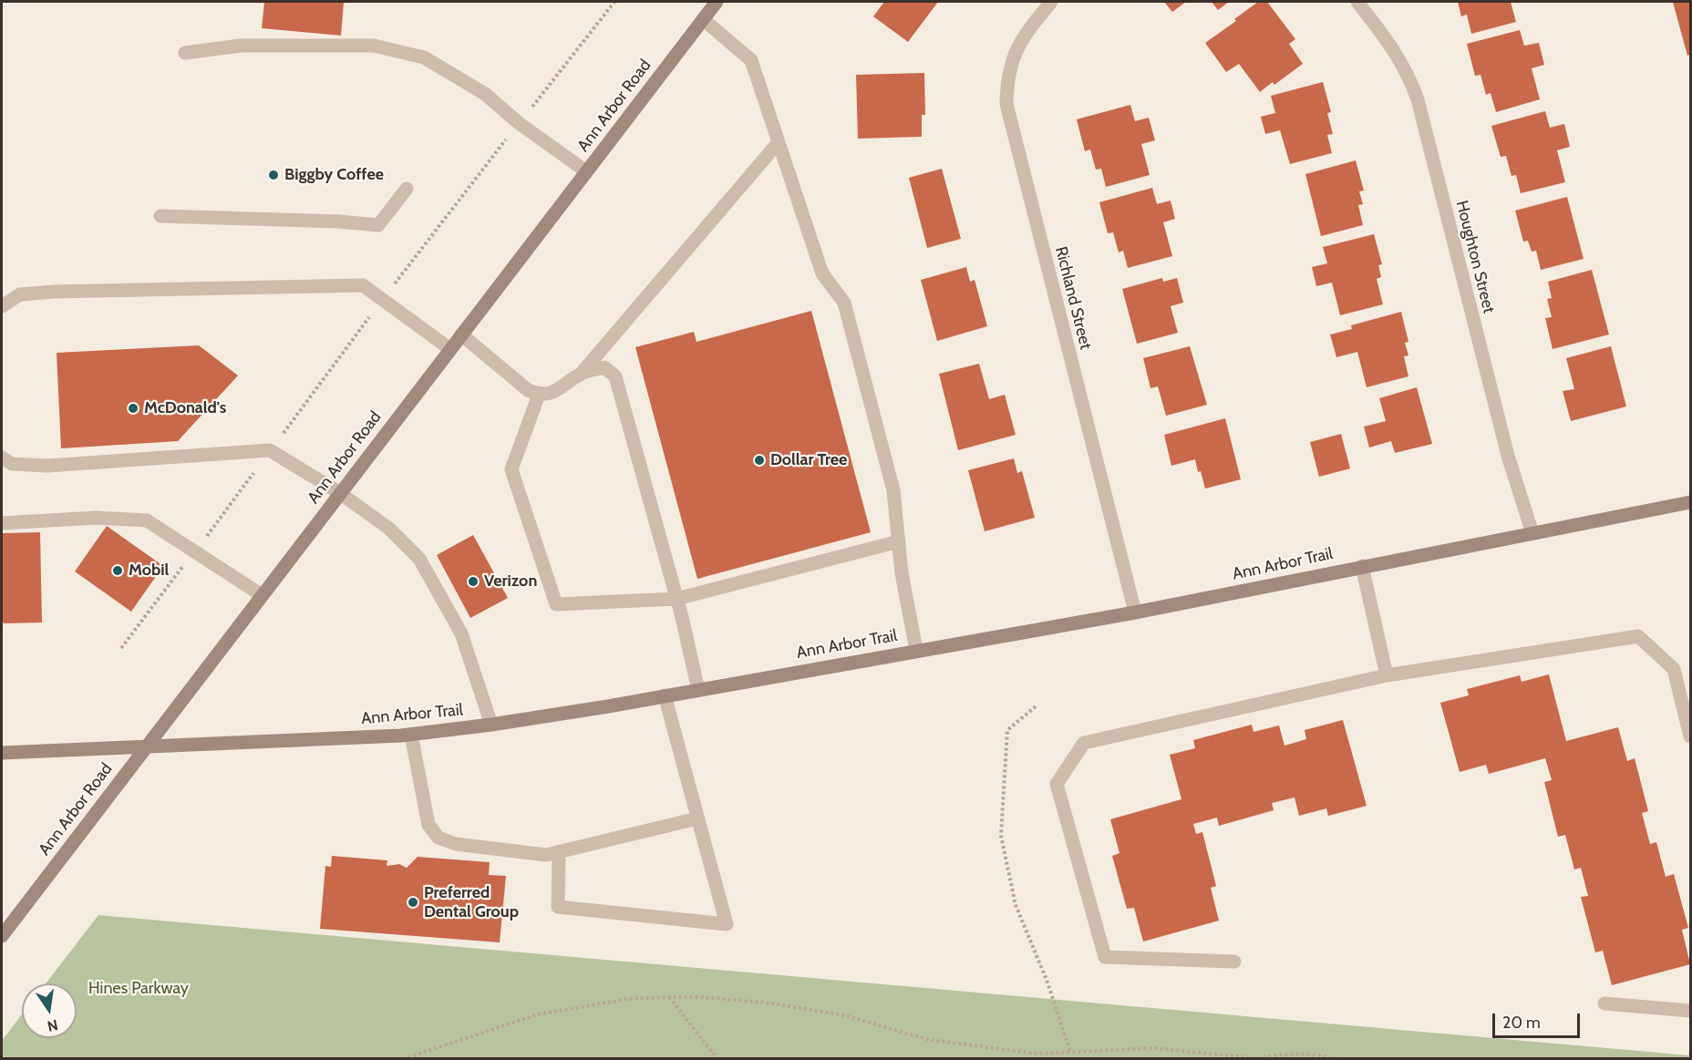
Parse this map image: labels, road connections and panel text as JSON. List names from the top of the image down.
{
  "streets": {
    "street": [
      "Ann Arbor Road",
      "Houghton Street",
      "Richland Street",
      "Ann Arbor Trail"
    ]
  },
  "crossings": [
    ["Ann Arbor Road", "Ann Arbor Trail"],
    ["Houghton Street", "Ann Arbor Trail"],
    ["Richland Street", "Ann Arbor Trail"]
  ],
  "parks": ["Hines Parkway"],
  "places": [
    "Biggby Coffee",
    "McDonald's",
    "Dollar Tree",
    "Mobil",
    "Verizon",
    "Preferred Dental Group"
  ],
  "scale_bar": "20 m",
  "north": "bottom"
}
